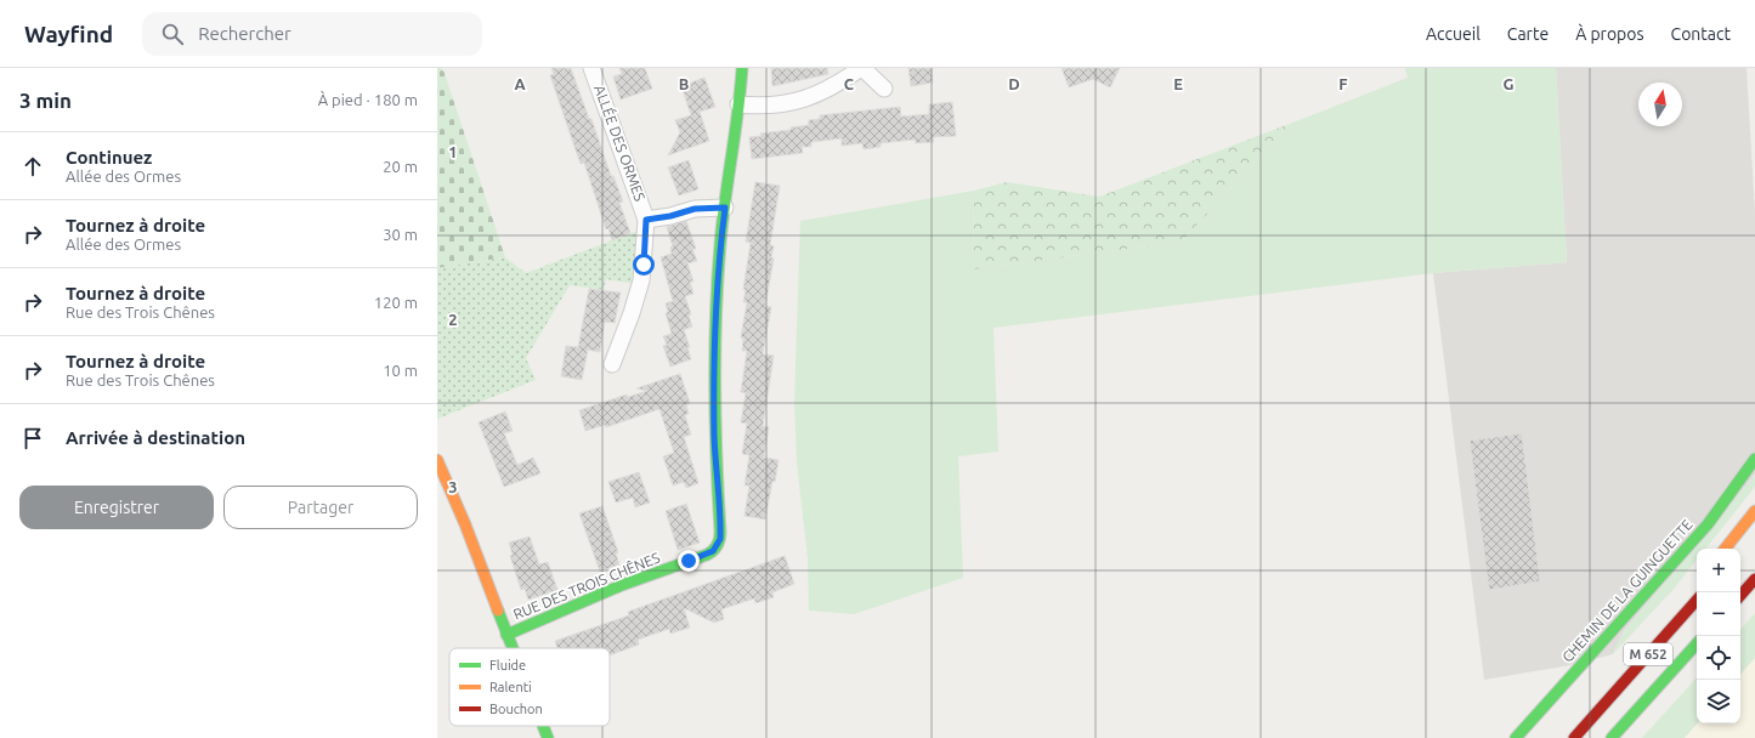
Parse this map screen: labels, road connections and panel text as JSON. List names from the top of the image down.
{
  "streets": {
    "main road": ["RUE DES TROIS CHÊNES", "CHEMIN DE LA GUINGUETTE", "M 652"],
    "street": ["ALLÉE DES ORMES"]
  },
  "crossings": [
    ["ALLÉE DES ORMES", "RUE DES TROIS CHÊNES"]
  ],
  "legend": ["Fluide", "Ralenti", "Bouchon"],
  "north": "top",
  "page": {
    "header": "Wayfind",
    "search": "Rechercher",
    "nav": [
      "Accueil",
      "Carte",
      "À propos",
      "Contact"
    ],
    "heading": ["3 min", "À pied · 180 m"],
    "list": [
      ["Continuez", "Allée des Ormes", "20 m"],
      ["Tournez à droite", "Allée des Ormes", "30 m"],
      ["Tournez à droite", "Rue des Trois Chênes", "120 m"],
      ["Tournez à droite", "Rue des Trois Chênes", "10 m"],
      "Arrivée à destination"
    ],
    "buttons": ["Enregistrer", "Partager"],
    "map_buttons": ["+", "−"]
  },
  "grid": {
    "columns": [
      "A",
      "B",
      "C",
      "D",
      "E",
      "F",
      "G"
    ],
    "rows": ["1", "2", "3"]
  }
}
